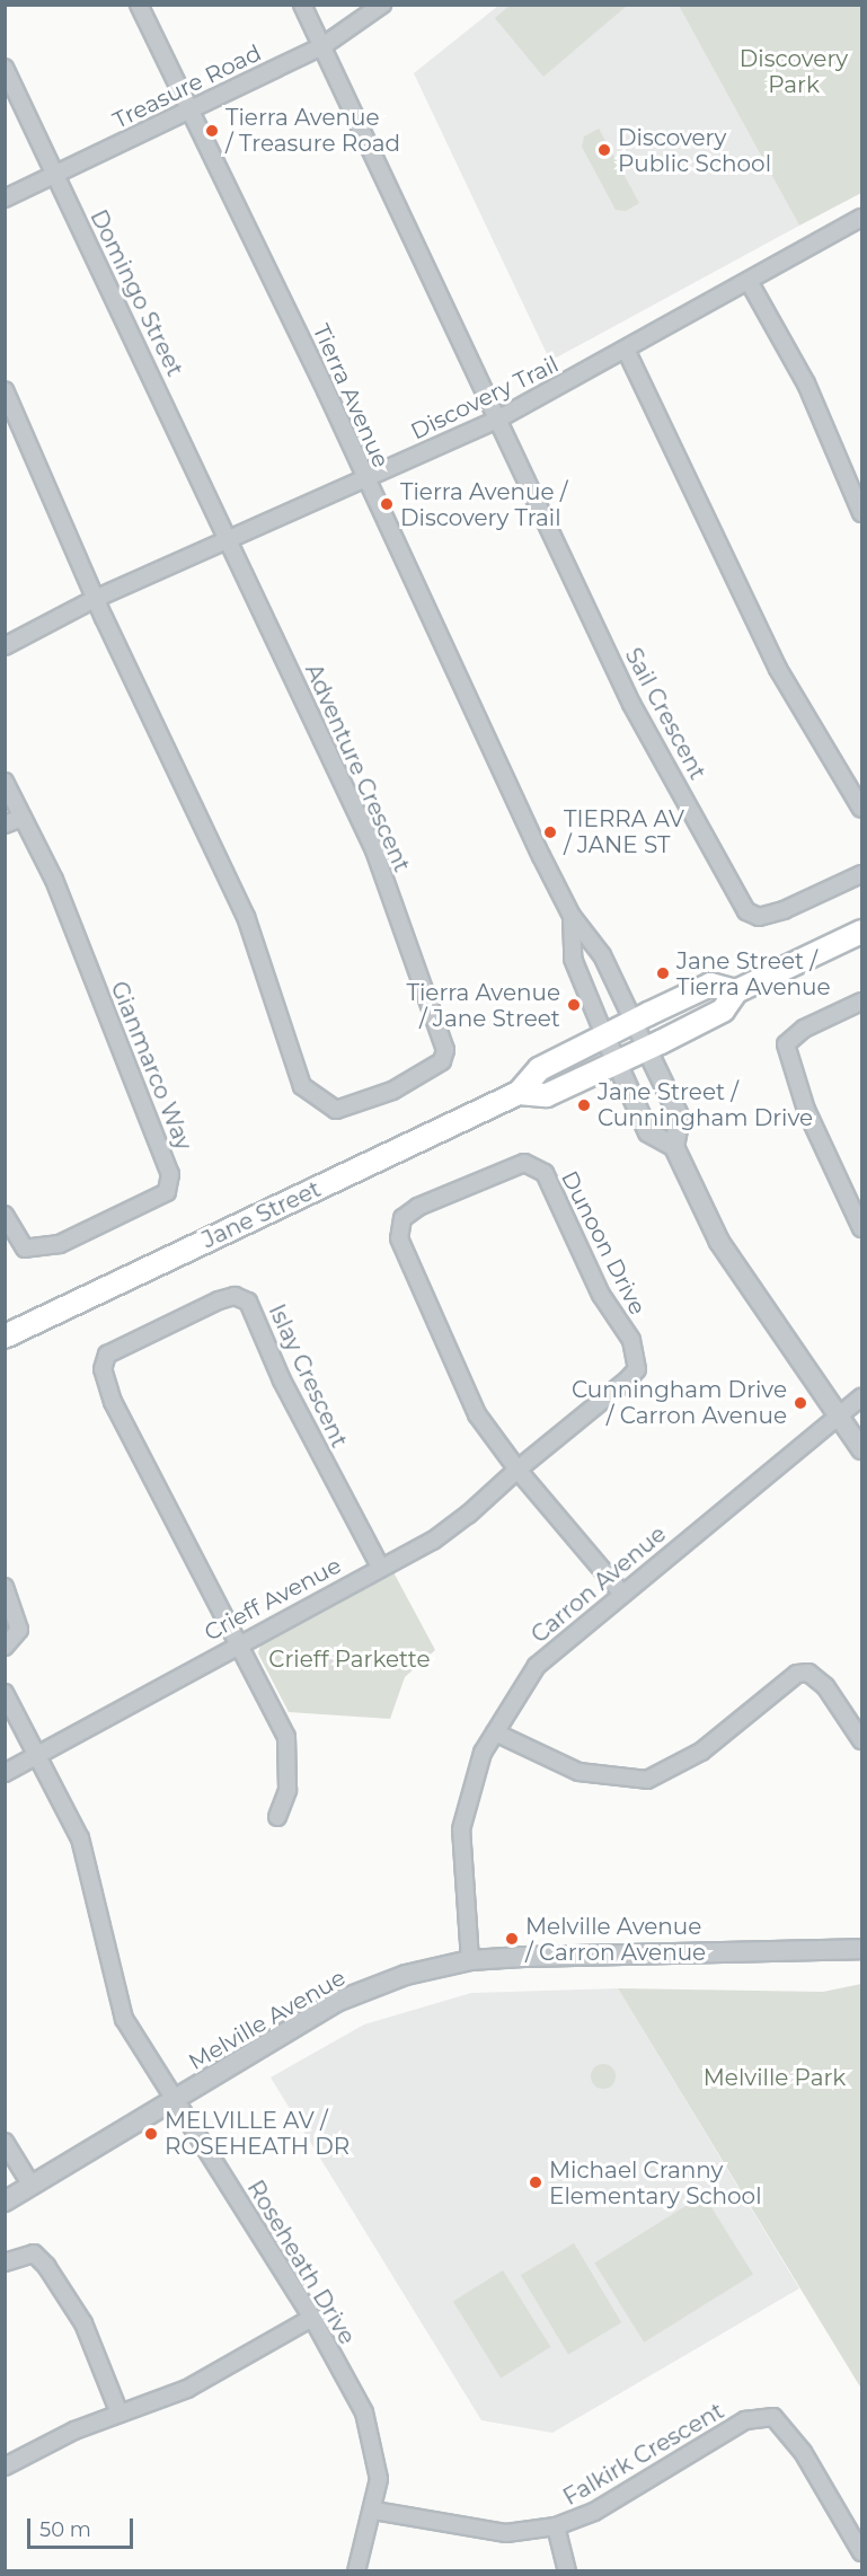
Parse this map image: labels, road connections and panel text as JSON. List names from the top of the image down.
{
  "streets": {
    "main road": ["Jane Street"],
    "street": [
      "Treasure Road",
      "Domingo Street",
      "Tierra Avenue",
      "Discovery Trail",
      "Sail Crescent",
      "Adventure Crescent",
      "Gianmarco Way",
      "Dunoon Drive",
      "Islay Crescent",
      "Carron Avenue",
      "Crieff Avenue",
      "Melville Avenue",
      "Roseheath Drive",
      "Falkirk Crescent"
    ]
  },
  "crossings": [
    ["Treasure Road", "Domingo Street"],
    ["Treasure Road", "Tierra Avenue"],
    ["Treasure Road", "Sail Crescent"],
    ["Domingo Street", "Discovery Trail"],
    ["Domingo Street", "Adventure Crescent"],
    ["Tierra Avenue", "Discovery Trail"],
    ["Tierra Avenue", "Jane Street"],
    ["Discovery Trail", "Sail Crescent"],
    ["Discovery Trail", "Adventure Crescent"],
    ["Dunoon Drive", "Carron Avenue"],
    ["Dunoon Drive", "Crieff Avenue"],
    ["Islay Crescent", "Crieff Avenue"],
    ["Carron Avenue", "Melville Avenue"],
    ["Crieff Avenue", "Roseheath Drive"],
    ["Melville Avenue", "Roseheath Drive"],
    ["Roseheath Drive", "Falkirk Crescent"]
  ],
  "parks": ["Discovery Park", "Crieff Parkette", "Melville Park"],
  "places": [
    "Tierra Avenue / Treasure Road",
    "Discovery Public School",
    "Tierra Avenue / Discovery Trail",
    "TIERRA AV / JANE ST",
    "Jane Street / Tierra Avenue",
    "Tierra Avenue / Jane Street",
    "Jane Street / Cunningham Drive",
    "Cunningham Drive / Carron Avenue",
    "Melville Avenue / Carron Avenue",
    "MELVILLE AV / ROSEHEATH DR",
    "Michael Cranny Elementary School"
  ],
  "scale_bar": "50 m"
}
